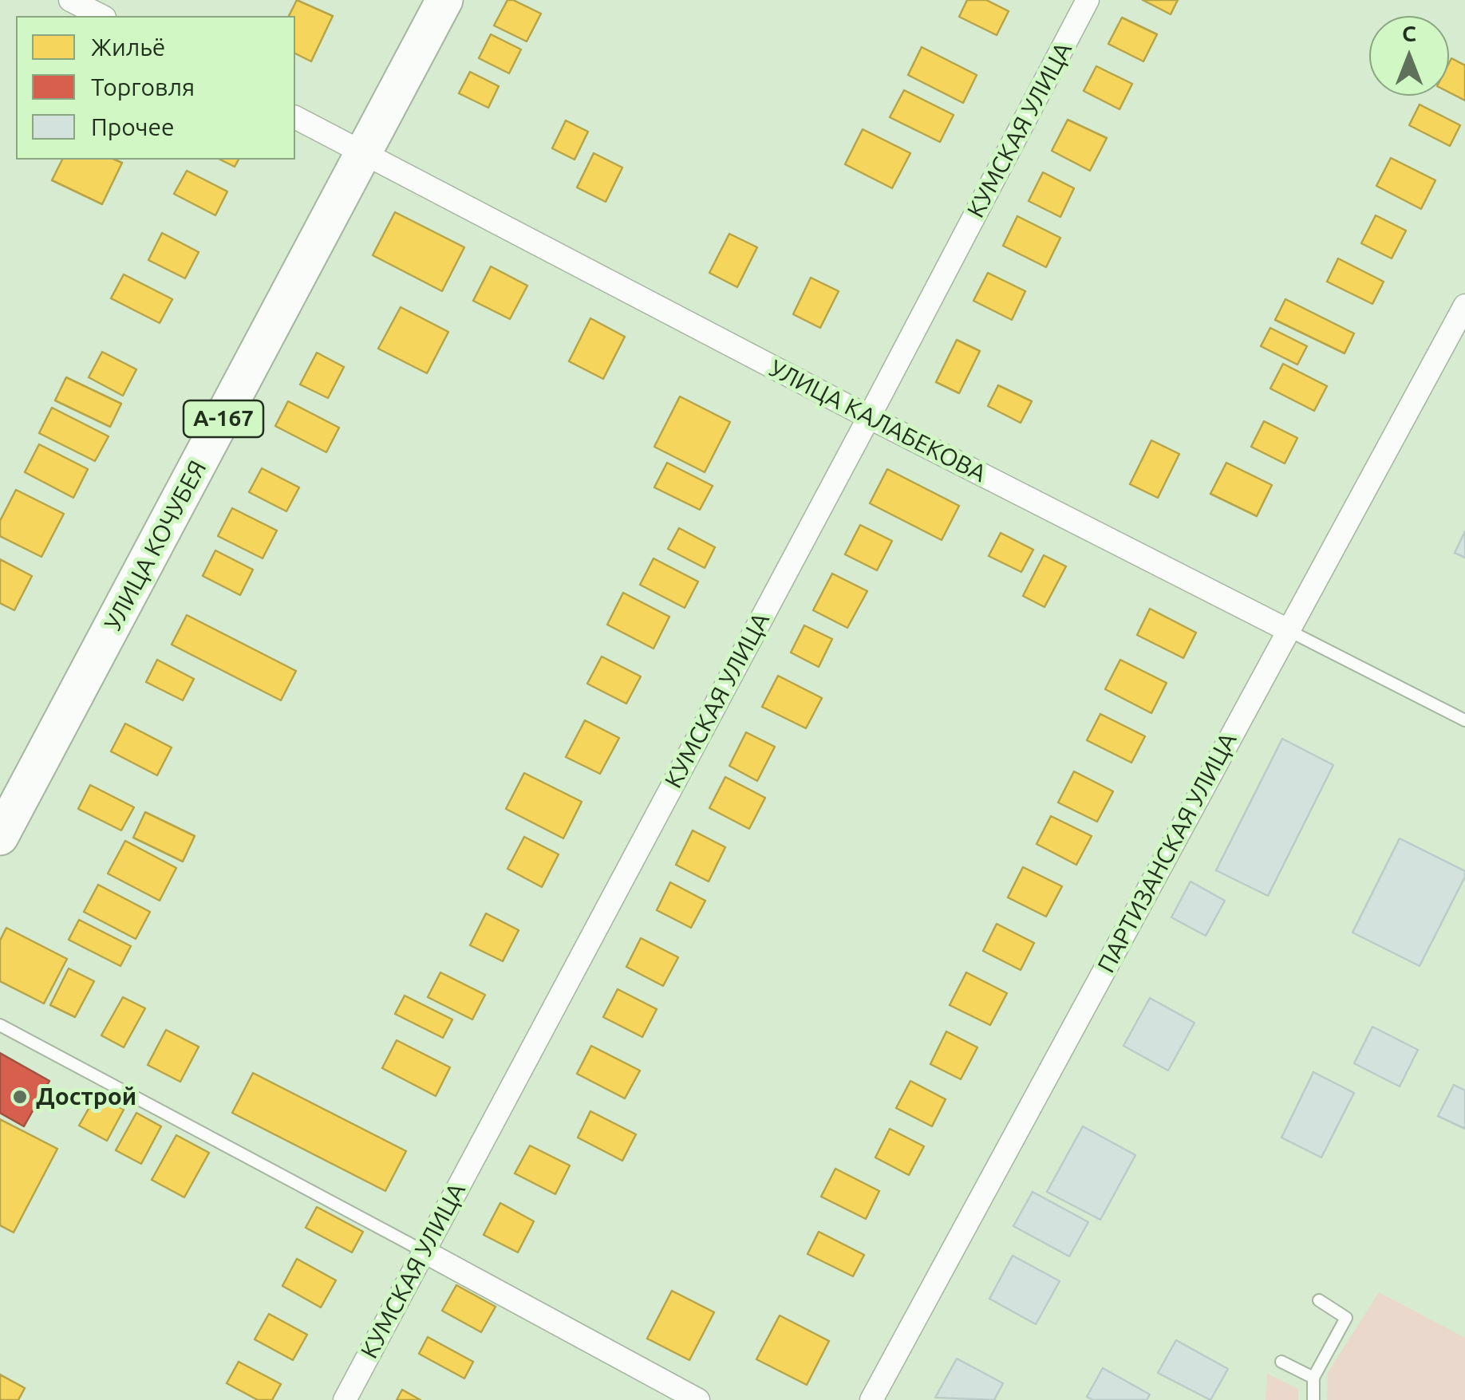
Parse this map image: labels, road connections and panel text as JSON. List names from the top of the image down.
{
  "streets": {
    "main road": ["А-167", "УЛИЦА КОЧУБЕЯ"],
    "street": ["КУМСКАЯ УЛИЦА", "УЛИЦА КАЛАБЕКОВА", "ПАРТИЗАНСКАЯ УЛИЦА"]
  },
  "crossings": [
    ["КУМСКАЯ УЛИЦА", "УЛИЦА КАЛАБЕКОВА"],
    ["УЛИЦА КАЛАБЕКОВА", "УЛИЦА КОЧУБЕЯ"],
    ["УЛИЦА КАЛАБЕКОВА", "ПАРТИЗАНСКАЯ УЛИЦА"]
  ],
  "places": ["Дострой"],
  "legend": ["Жильё", "Торговля", "Прочее"],
  "north": "top"
}
